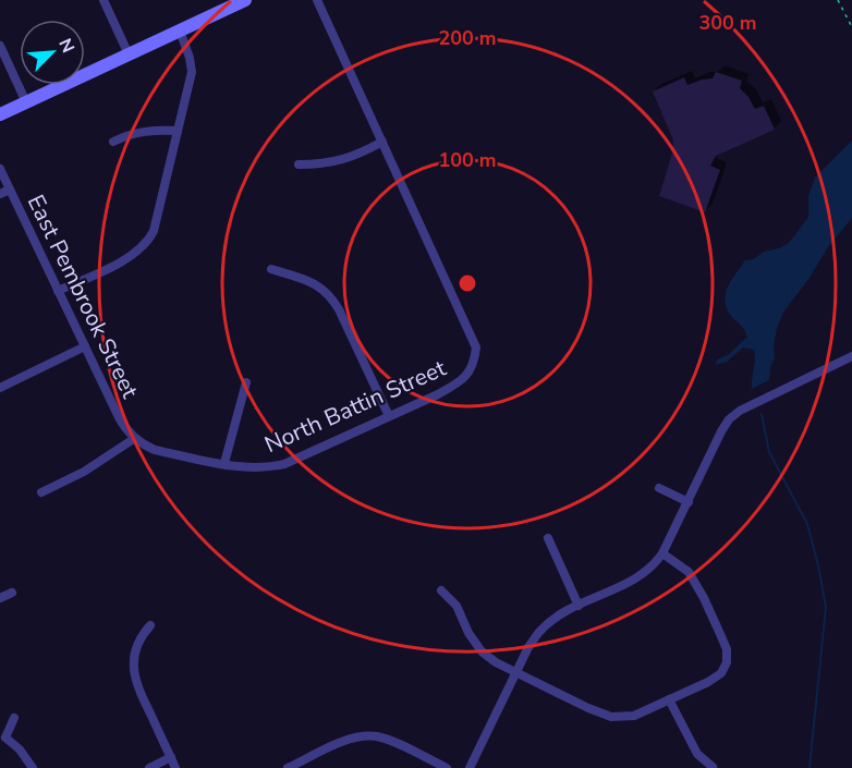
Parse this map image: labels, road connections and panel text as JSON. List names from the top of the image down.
{
  "streets": {
    "street": ["East Pembrook Street", "North Battin Street"]
  },
  "crossings": [
    ["East Pembrook Street", "North Battin Street"]
  ],
  "north": "top right",
  "rings": ["300 m", "200 m", "100 m"]
}
